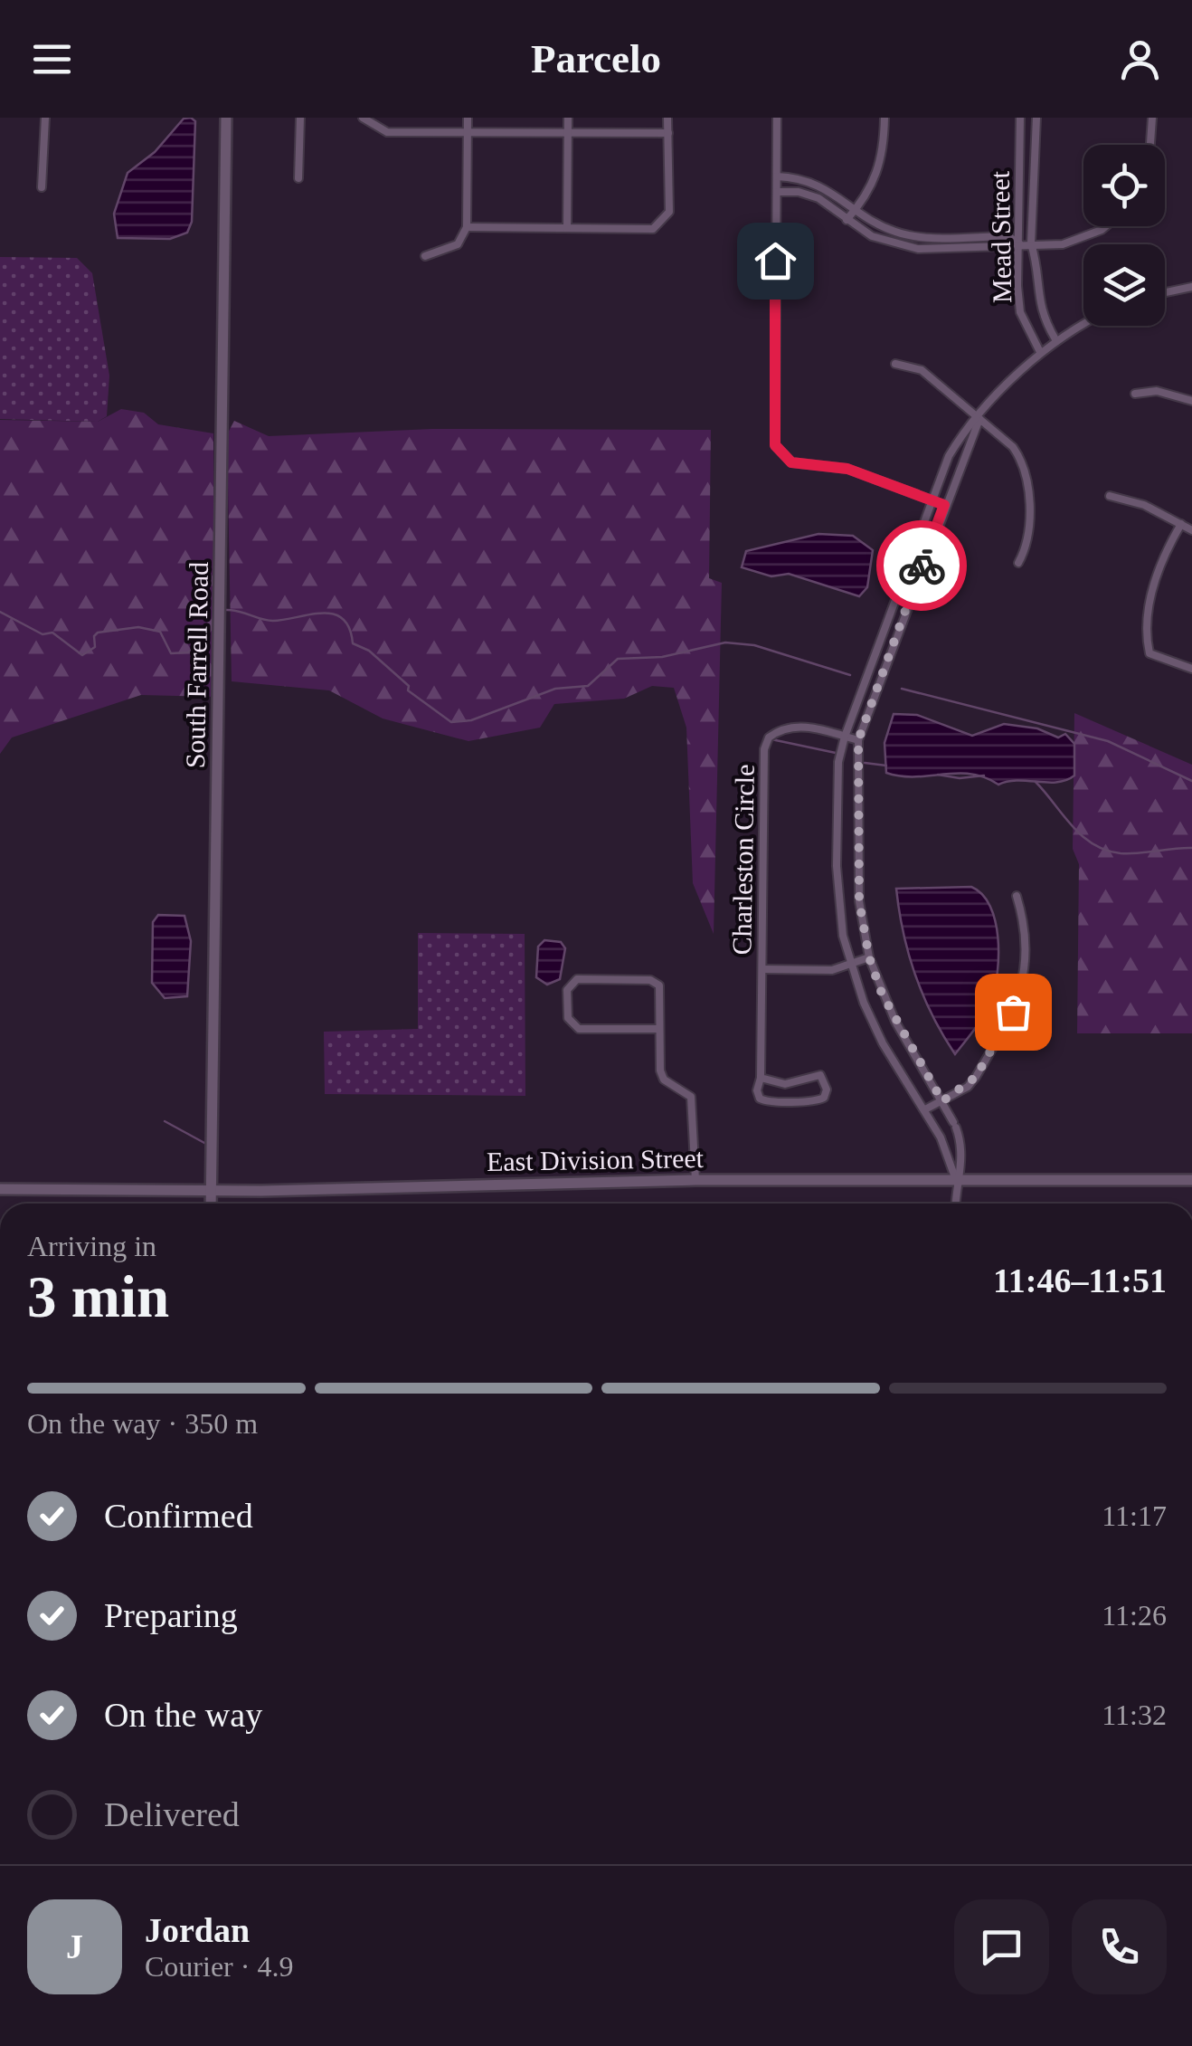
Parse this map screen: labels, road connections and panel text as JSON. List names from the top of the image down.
{
  "streets": {
    "street": [
      "Mead Street",
      "South Farrell Road",
      "Charleston Circle",
      "East Division Street"
    ]
  },
  "crossings": [
    ["South Farrell Road", "East Division Street"]
  ],
  "page": {
    "header": "Parcelo",
    "heading": ["3 min", "Arriving in", "11:46–11:51"],
    "panel": ["Jordan", "Courier · 4.9"],
    "bar": "On the way · 350 m",
    "list": [
      ["Confirmed", "11:17"],
      ["Preparing", "11:26"],
      ["On the way", "11:32"],
      "Delivered"
    ],
    "round": "J"
  }
}
